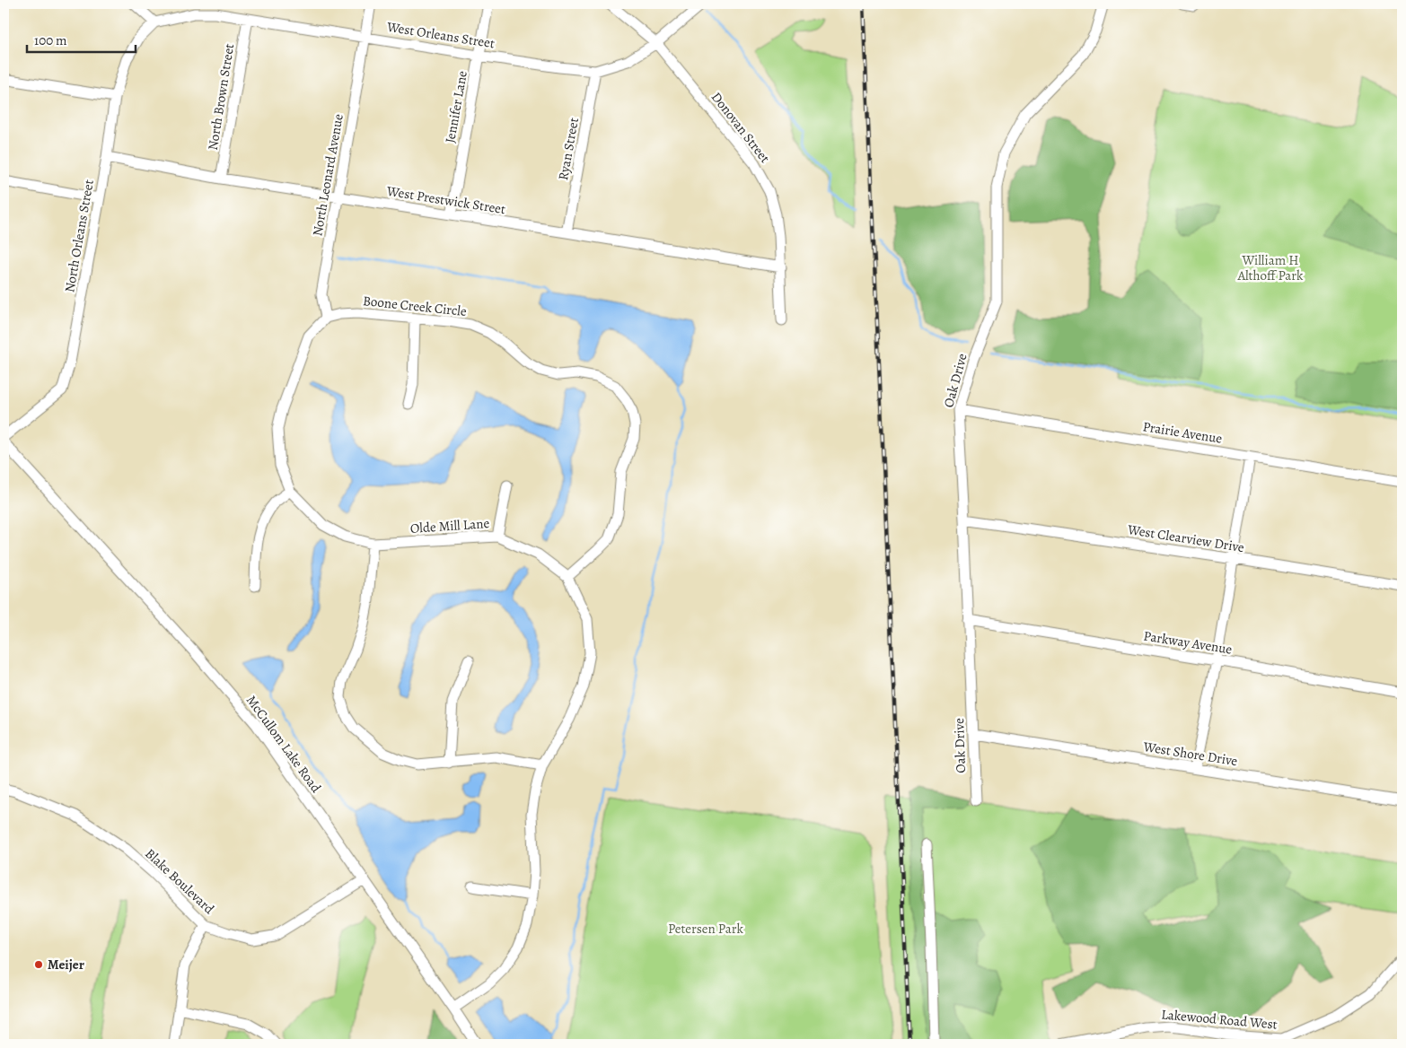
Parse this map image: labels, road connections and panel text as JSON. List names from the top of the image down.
{
  "streets": {
    "street": [
      "West Orleans Street",
      "North Brown Street",
      "Jennifer Lane",
      "Donovan Street",
      "Ryan Street",
      "North Leonard Avenue",
      "West Prestwick Street",
      "North Orleans Street",
      "Boone Creek Circle",
      "Oak Drive",
      "Prairie Avenue",
      "Olde Mill Lane",
      "West Clearview Drive",
      "Parkway Avenue",
      "McCullom Lake Road",
      "West Shore Drive",
      "Blake Boulevard",
      "Lakewood Road West"
    ]
  },
  "crossings": [
    ["West Orleans Street", "North Brown Street"],
    ["West Orleans Street", "Jennifer Lane"],
    ["West Orleans Street", "Donovan Street"],
    ["West Orleans Street", "Ryan Street"],
    ["West Orleans Street", "North Leonard Avenue"],
    ["West Orleans Street", "North Orleans Street"],
    ["North Brown Street", "West Prestwick Street"],
    ["Jennifer Lane", "West Prestwick Street"],
    ["Donovan Street", "West Prestwick Street"],
    ["Ryan Street", "West Prestwick Street"],
    ["North Leonard Avenue", "West Prestwick Street"],
    ["North Leonard Avenue", "Boone Creek Circle"],
    ["North Leonard Avenue", "Olde Mill Lane"],
    ["West Prestwick Street", "North Orleans Street"],
    ["Boone Creek Circle", "Olde Mill Lane"],
    ["Oak Drive", "Prairie Avenue"],
    ["Oak Drive", "West Clearview Drive"],
    ["Oak Drive", "Parkway Avenue"],
    ["Oak Drive", "West Shore Drive"],
    ["Olde Mill Lane", "McCullom Lake Road"],
    ["McCullom Lake Road", "Blake Boulevard"]
  ],
  "parks": ["William H Althoff Park", "Petersen Park"],
  "places": ["Meijer"],
  "scale_bar": "100 m"
}
